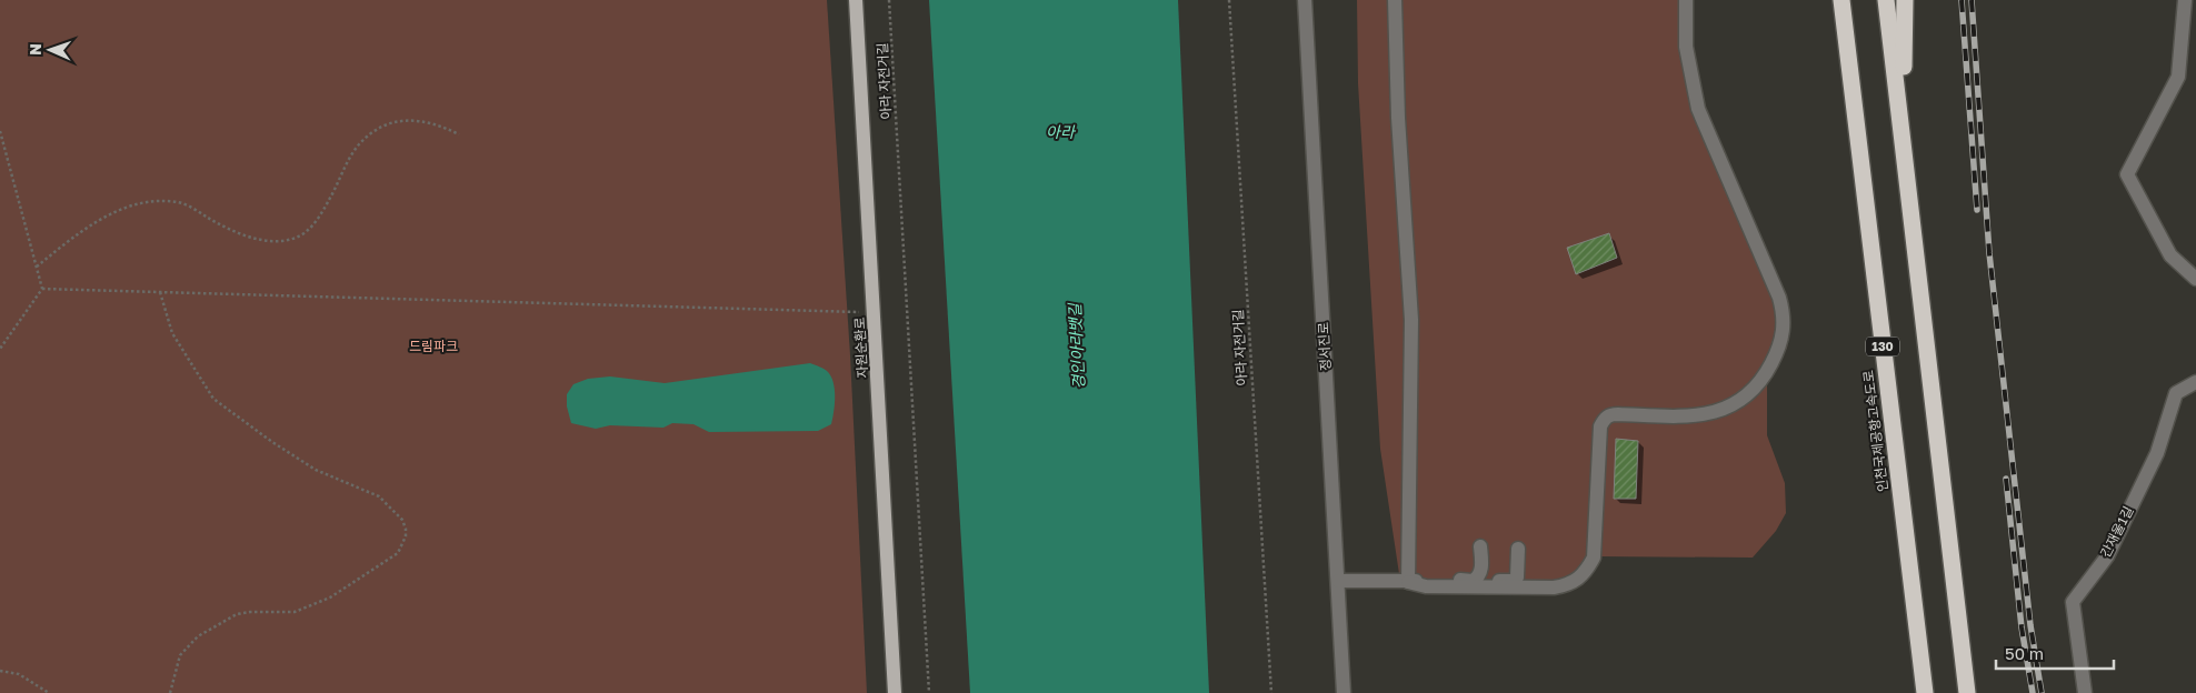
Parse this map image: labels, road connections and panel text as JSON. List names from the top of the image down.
{
  "streets": {
    "highway": ["130", "인천국제공항고속도로"],
    "main road": ["자원순환로"],
    "street": ["정서진로", "간재울1길"],
    "path": ["아라 자전거길"]
  },
  "water": ["아라", "경인아라뱃길"],
  "parks": ["드림파크"],
  "scale_bar": "50 m",
  "north": "left"
}
